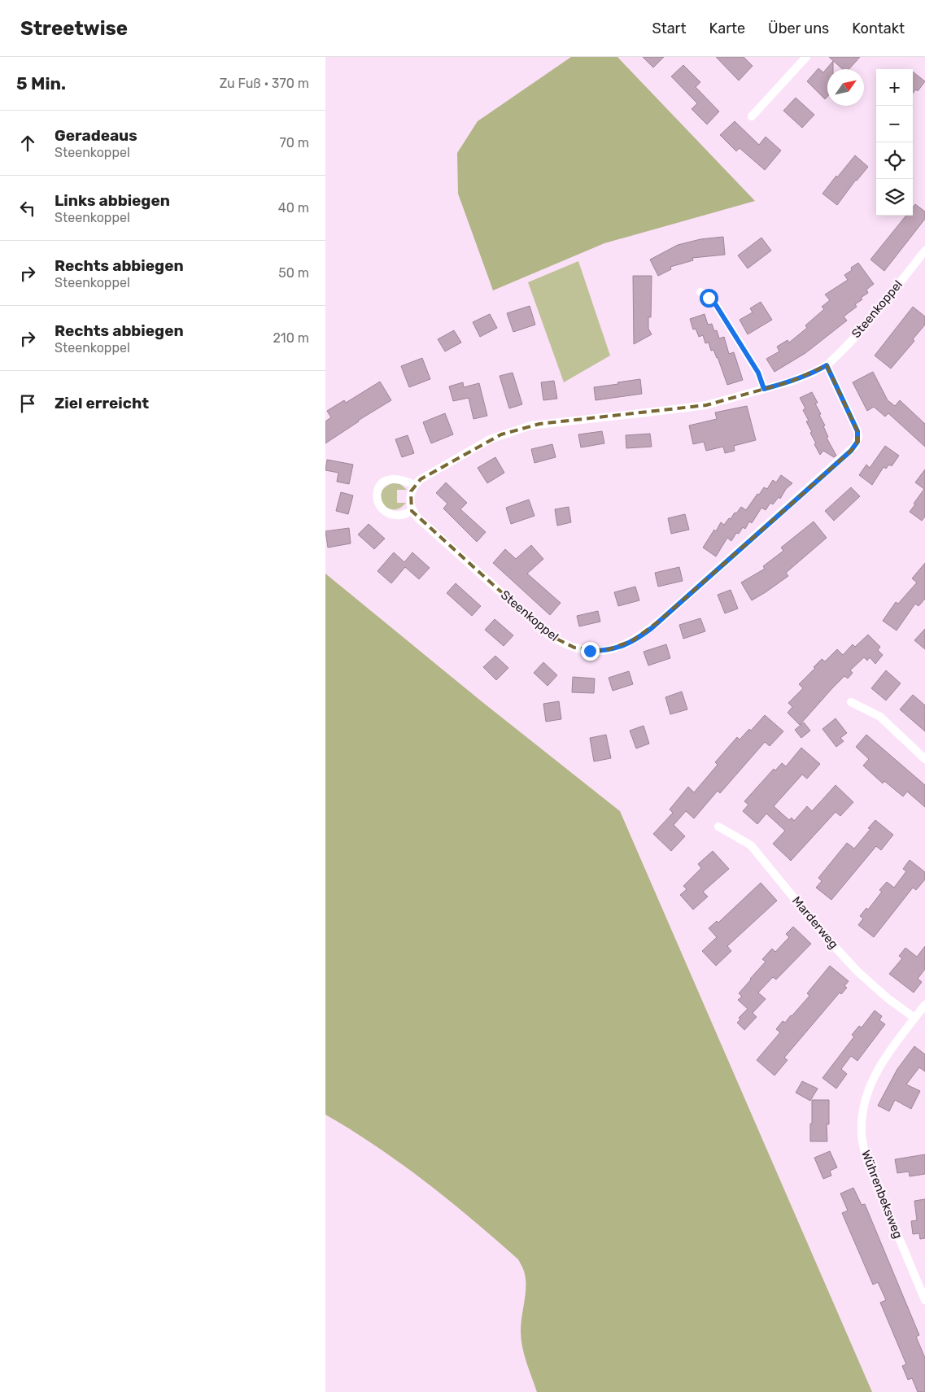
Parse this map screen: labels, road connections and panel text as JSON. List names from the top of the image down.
{
  "streets": {
    "street": ["Steenkoppel", "Marderweg", "Wührenbeksweg"]
  },
  "crossings": [
    ["Marderweg", "Wührenbeksweg"]
  ],
  "north": "top right",
  "page": {
    "header": "Streetwise",
    "nav": [
      "Start",
      "Karte",
      "Über uns",
      "Kontakt"
    ],
    "heading": ["5 Min.", "Zu Fuß · 370 m"],
    "map_buttons": ["+", "−"],
    "list": [
      ["Geradeaus", "Steenkoppel", "70 m"],
      ["Links abbiegen", "Steenkoppel", "40 m"],
      ["Rechts abbiegen", "Steenkoppel", "50 m"],
      ["Rechts abbiegen", "Steenkoppel", "210 m"],
      "Ziel erreicht"
    ]
  }
}
